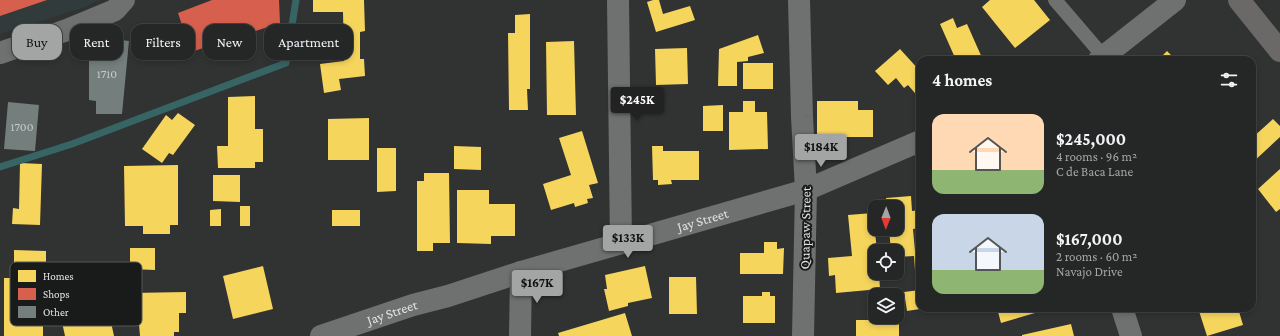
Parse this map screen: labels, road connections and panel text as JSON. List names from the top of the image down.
{
  "streets": {
    "street": ["Jay Street", "Quapaw Street"]
  },
  "crossings": [
    ["Jay Street", "Quapaw Street"]
  ],
  "house_numbers": ["1710", "1700"],
  "legend": ["Homes", "Shops", "Other"],
  "north": "bottom",
  "page": {
    "chip": [
      "Buy",
      "Rent",
      "Filters",
      "New",
      "Apartment"
    ],
    "heading": "4 homes",
    "price": [
      "$245K",
      "$184K",
      "$133K",
      "$167K"
    ],
    "list": [
      {
        "name": "$245,000",
        "note": "4 rooms · 96 m² · C de Baca Lane"
      },
      {
        "name": "$167,000",
        "note": "2 rooms · 60 m² · Navajo Drive"
      }
    ]
  }
}
